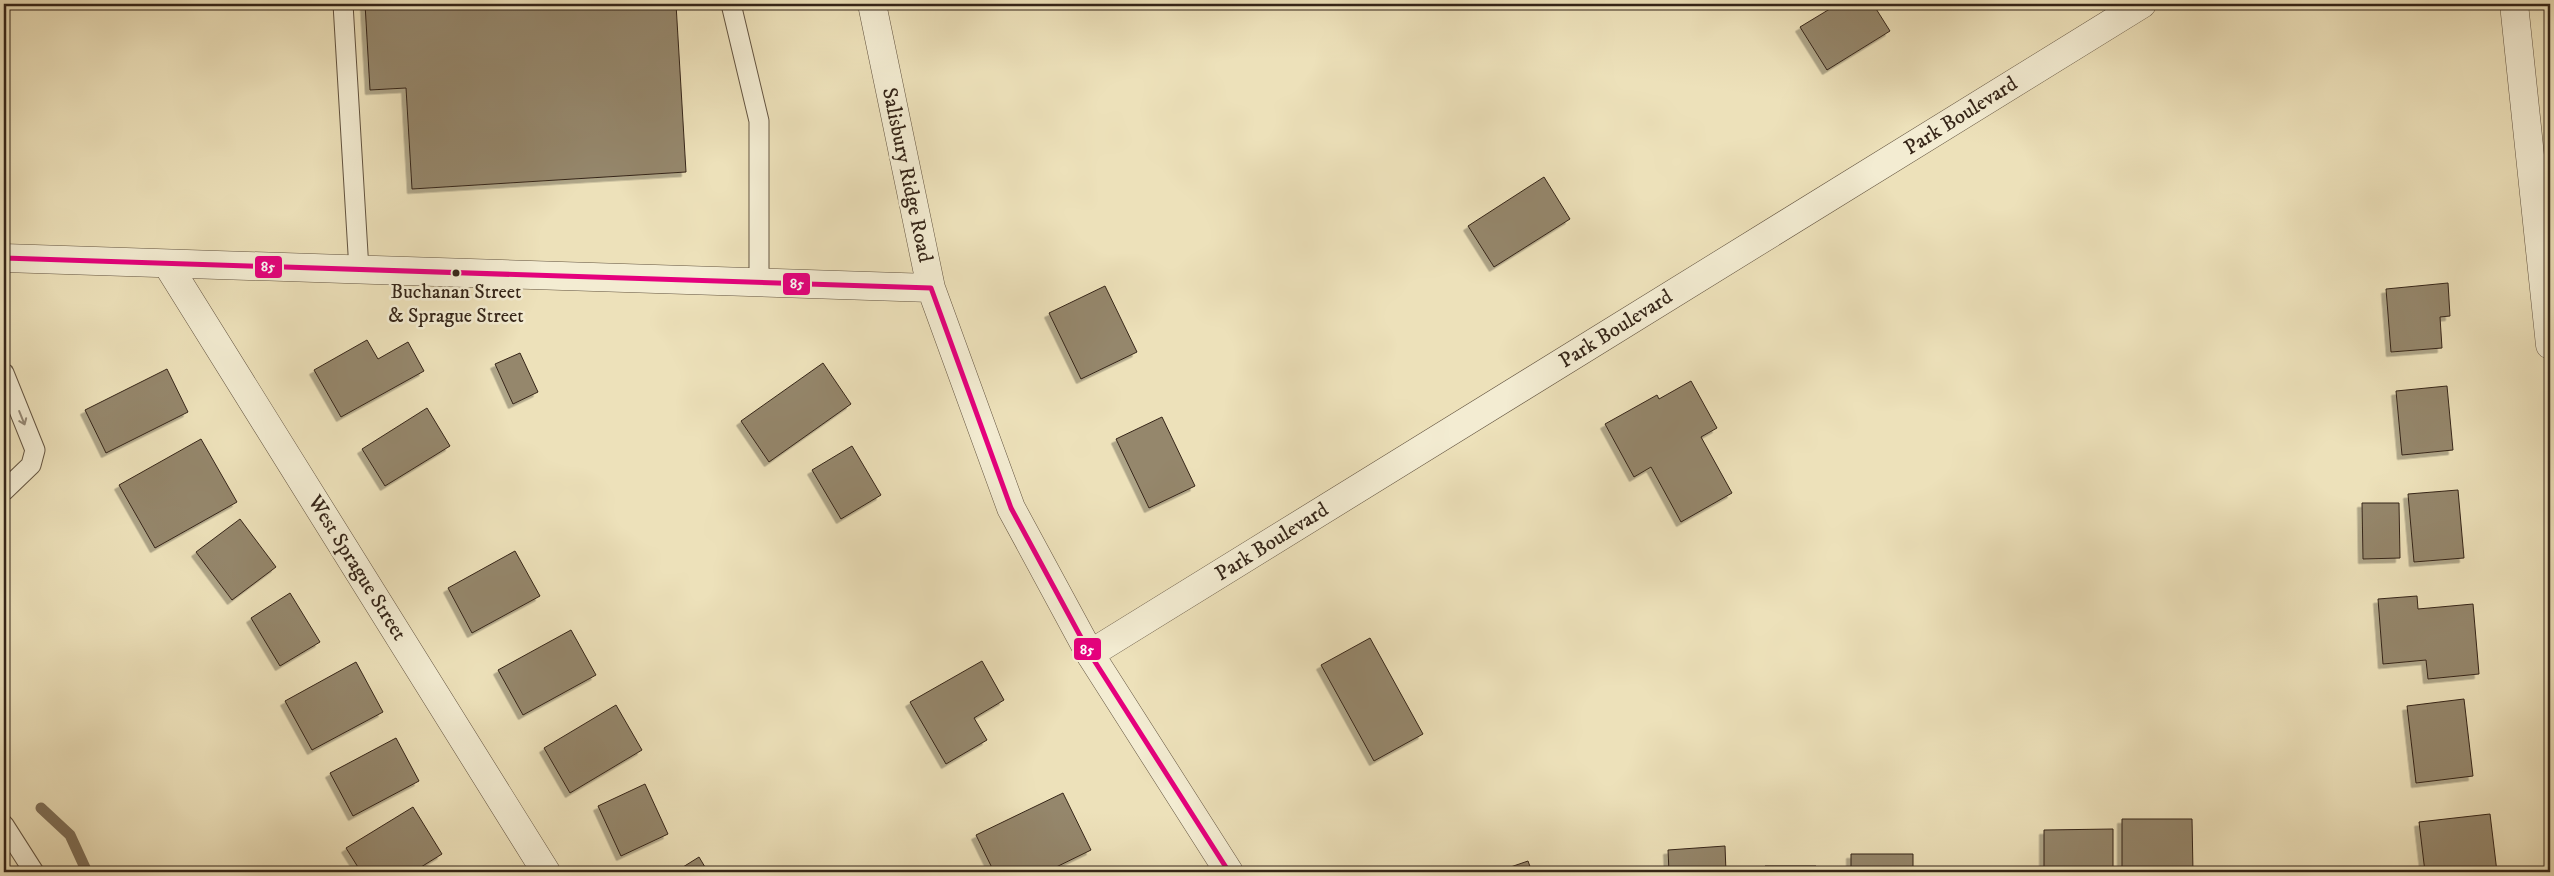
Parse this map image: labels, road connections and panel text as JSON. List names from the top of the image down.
{
  "streets": {
    "street": ["Park Boulevard", "Salisbury Ridge Road", "West Sprague Street"]
  },
  "crossings": [
    ["Park Boulevard", "Salisbury Ridge Road"]
  ],
  "places": ["Buchanan Street & Sprague Street"],
  "lines": ["transit line 85"]
}
